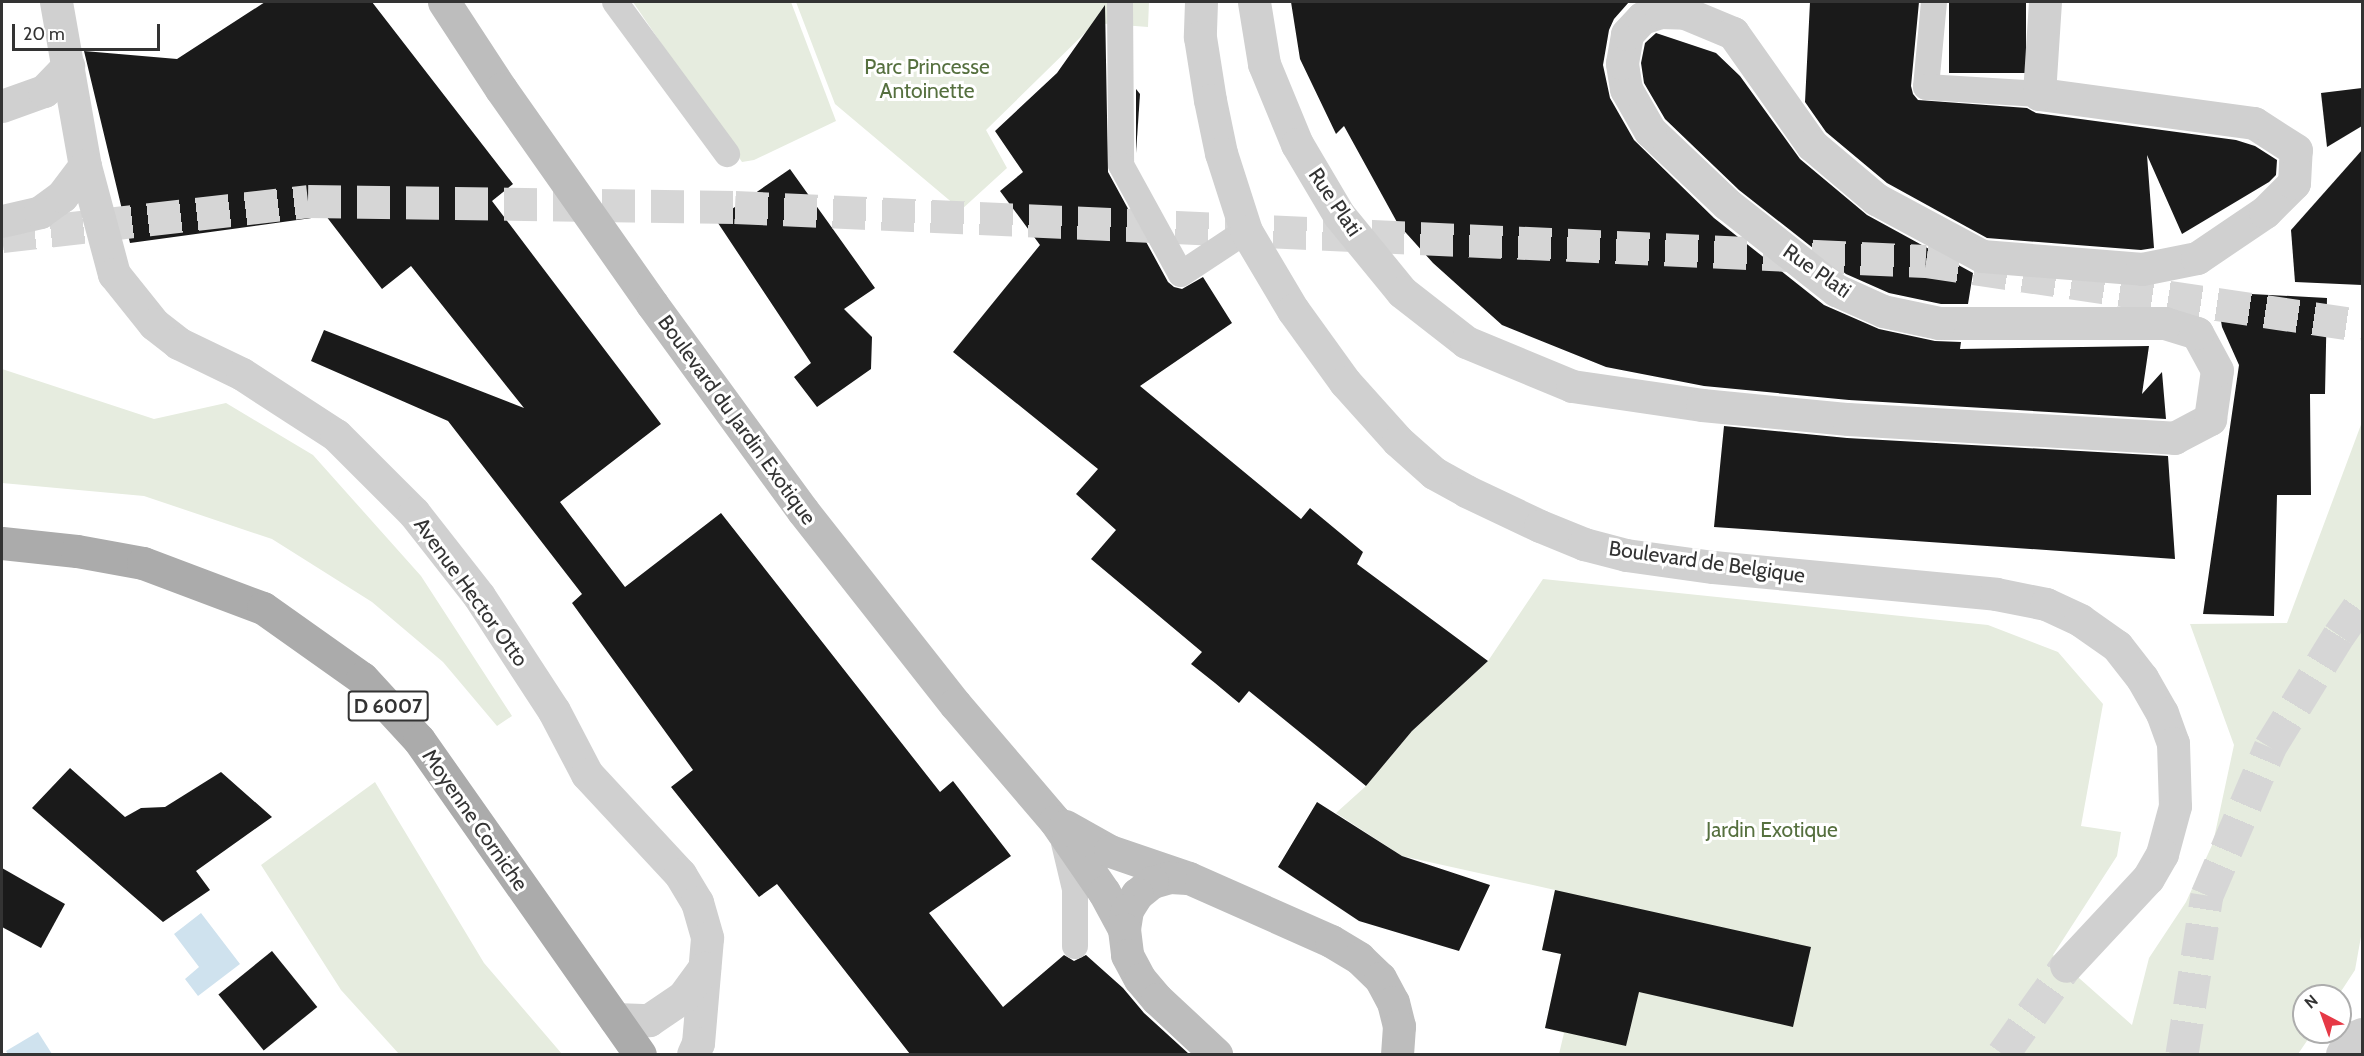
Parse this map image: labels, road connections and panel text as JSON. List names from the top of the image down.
{
  "streets": {
    "main road": ["Boulevard du Jardin Exotique", "D 6007", "Moyenne Corniche"],
    "street": ["Rue Plati", "Boulevard de Belgique", "Avenue Hector Otto"]
  },
  "parks": ["Parc Princesse Antoinette", "Jardin Exotique"],
  "scale_bar": "20 m",
  "north": "top left"
}
